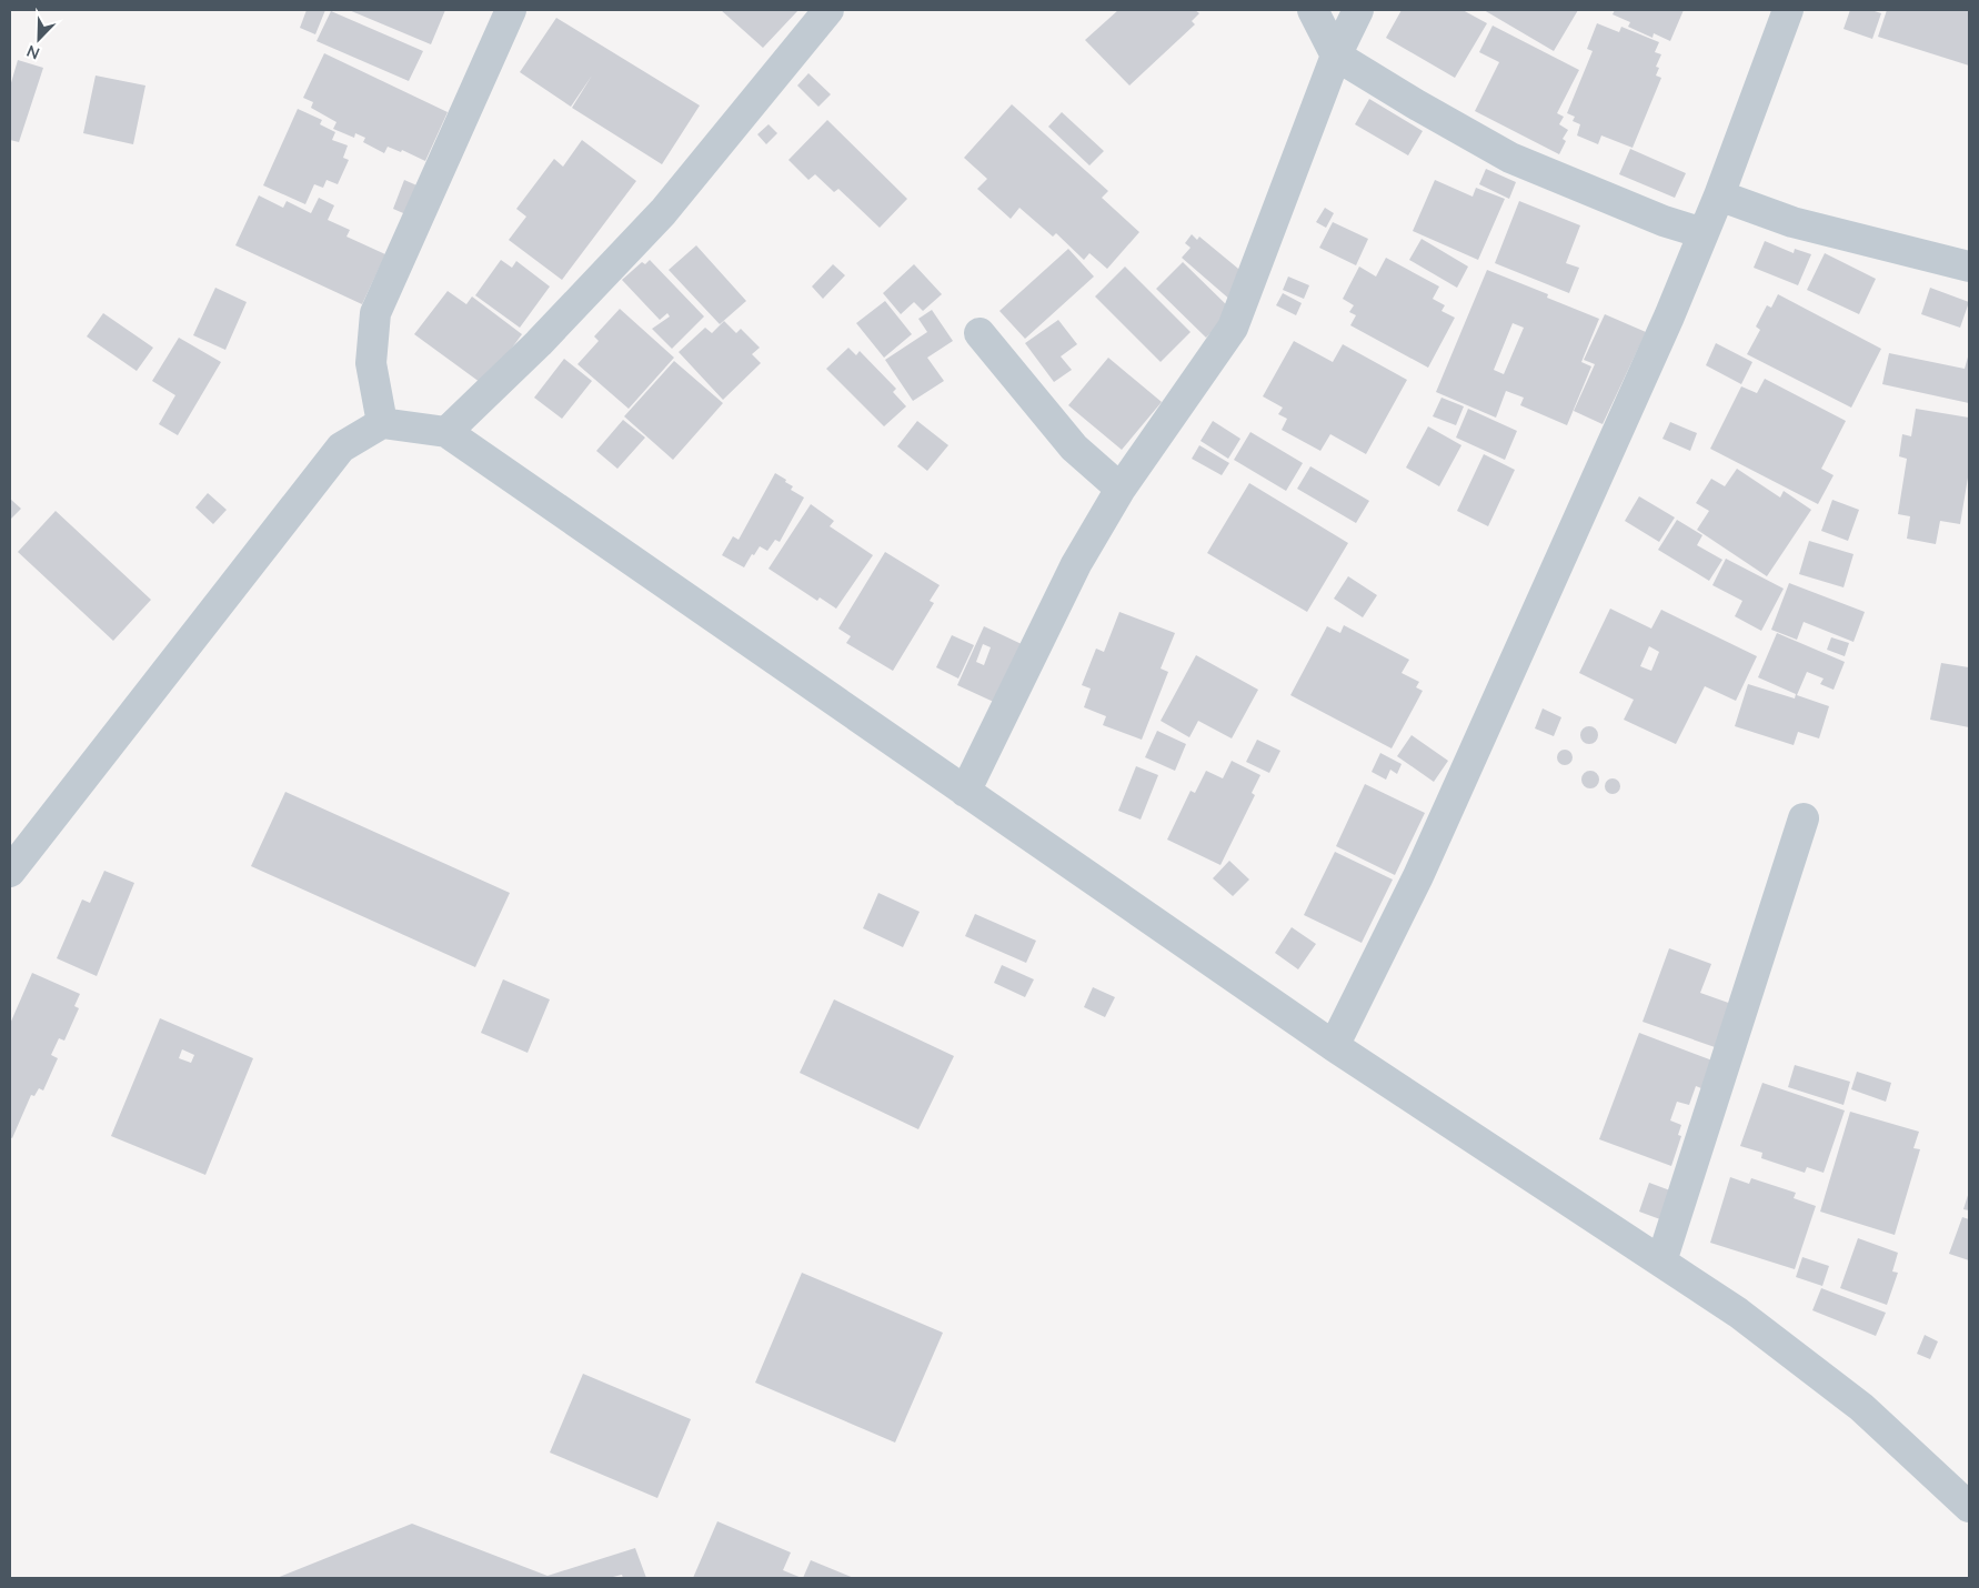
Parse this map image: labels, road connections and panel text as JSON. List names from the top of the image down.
{
  "north": "bottom left"
}
